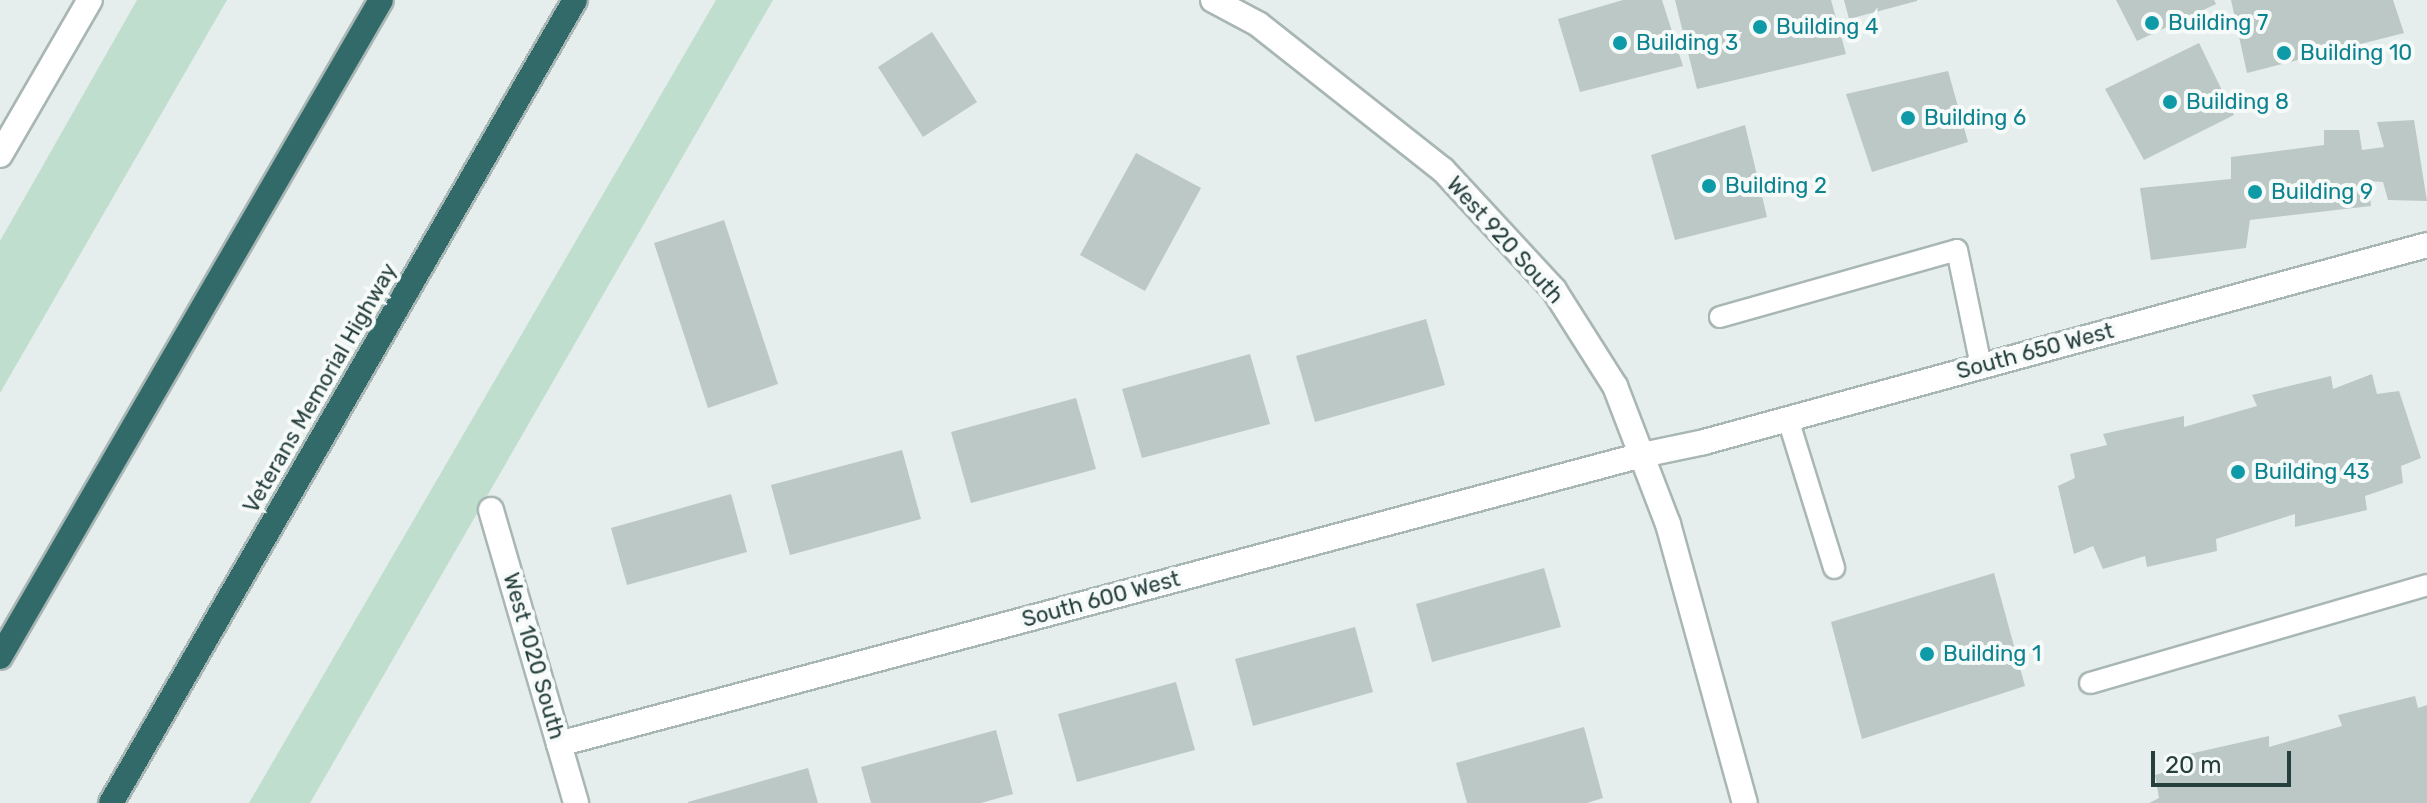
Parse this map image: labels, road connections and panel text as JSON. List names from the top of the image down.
{
  "streets": {
    "highway": ["Veterans Memorial Highway"],
    "street": [
      "West 920 South",
      "South 650 West",
      "South 600 West",
      "West 1020 South"
    ]
  },
  "crossings": [
    ["West 920 South", "South 650 West"],
    ["West 920 South", "South 600 West"],
    ["South 650 West", "South 600 West"],
    ["South 600 West", "West 1020 South"]
  ],
  "places": [
    "Building 7",
    "Building 4",
    "Building 3",
    "Building 10",
    "Building 8",
    "Building 6",
    "Building 2",
    "Building 9",
    "Building 43",
    "Building 1"
  ],
  "scale_bar": "20 m"
}
